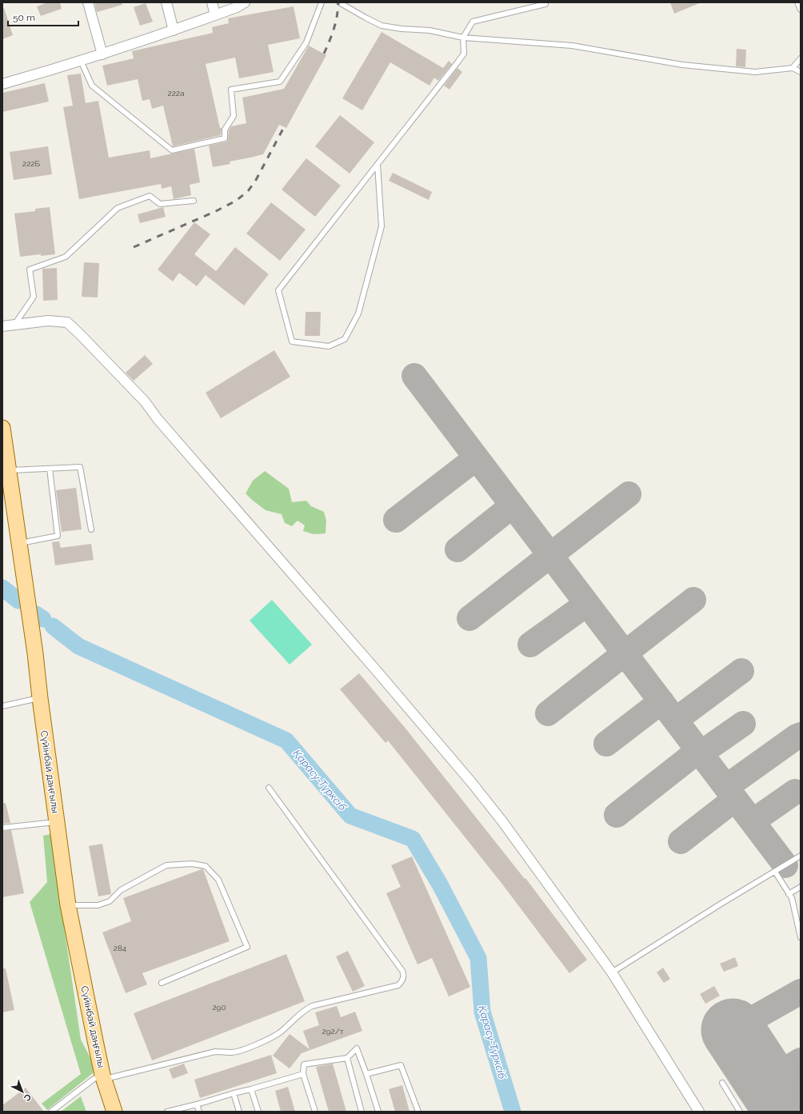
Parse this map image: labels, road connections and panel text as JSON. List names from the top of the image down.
{
  "streets": {
    "main road": ["Сүйінбай даңғылы"]
  },
  "water": ["Қарасу-Түрксіб"],
  "house_numbers": [
    "222а",
    "222Б",
    "284",
    "290",
    "292/т"
  ],
  "scale_bar": "50 m",
  "north": "bottom right"
}
